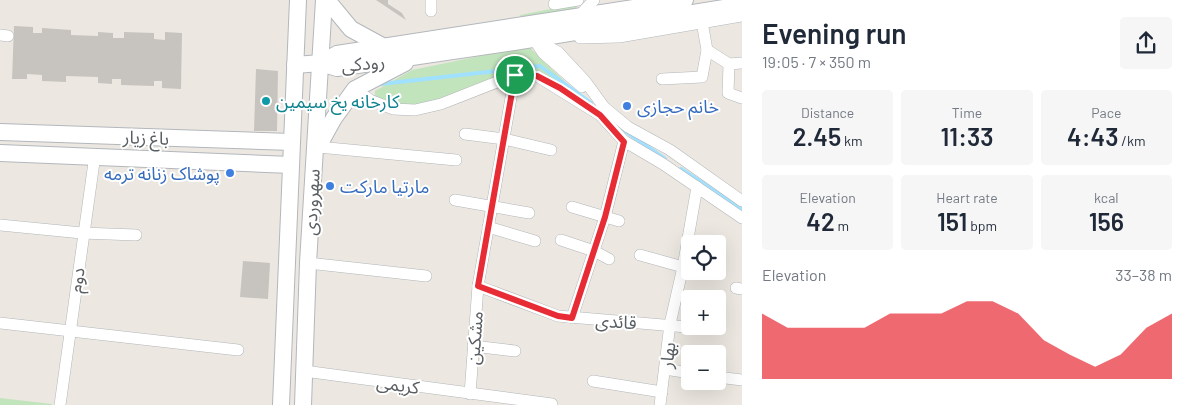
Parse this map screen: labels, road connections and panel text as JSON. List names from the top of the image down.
{
  "streets": {
    "main road": ["رودکی", "باغ زیار", "سهروردی"],
    "street": [
      "دوم",
      "قائدی",
      "مشکین",
      "بهار",
      "کریمی"
    ]
  },
  "crossings": [
    ["رودکی", "سهروردی"],
    ["باغ زیار", "سهروردی"],
    ["باغ زیار", "دوم"],
    ["سهروردی", "کریمی"],
    ["قائدی", "مشکین"],
    ["قائدی", "بهار"],
    ["مشکین", "کریمی"]
  ],
  "places": [
    "کارخانه یخ سیمین",
    "خانم حجازی",
    "پوشاک زنانه ترمه",
    "مارتیا مارکت"
  ],
  "page": {
    "heading": ["Evening run", "19:05 · 7 × 350 m"],
    "stats": [
      ["Distance", "2.45 km"],
      ["Time", "11:33"],
      ["Pace", "4:43 /km"],
      ["Elevation", "42 m"],
      ["Heart rate", "151 bpm"],
      ["kcal", "156"]
    ],
    "map_buttons": ["+", "−"],
    "chart": ["Elevation", "33–38 m"]
  }
}
